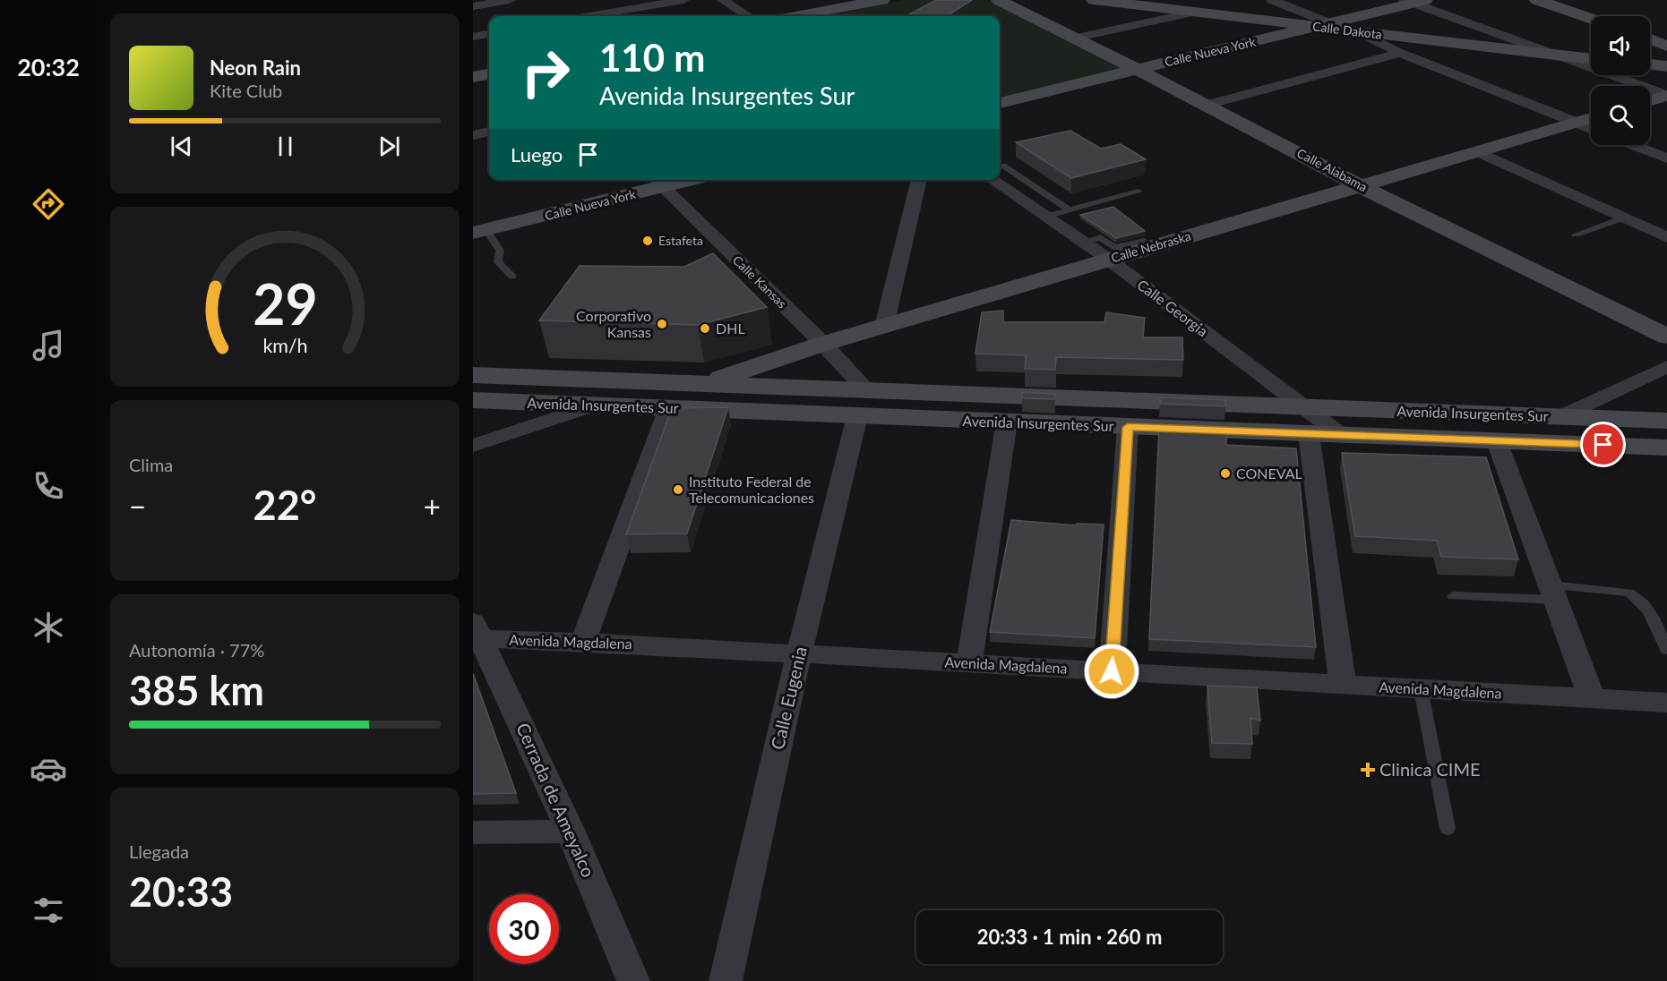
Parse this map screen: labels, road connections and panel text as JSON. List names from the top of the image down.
{
  "streets": {
    "street": [
      "Calle Dakota",
      "Calle Nueva York",
      "Calle Alabama",
      "Calle Nebraska",
      "Calle Kansas",
      "Calle Georgia",
      "Avenida Insurgentes Sur",
      "Avenida Magdalena",
      "Calle Eugenia",
      "Cerrada de Ameyalco"
    ]
  },
  "crossings": [
    ["Calle Dakota", "Calle Nueva York"],
    ["Calle Nueva York", "Calle Alabama"],
    ["Calle Nueva York", "Calle Kansas"],
    ["Calle Alabama", "Calle Nebraska"],
    ["Calle Nebraska", "Calle Kansas"],
    ["Calle Nebraska", "Calle Georgia"],
    ["Calle Nebraska", "Avenida Insurgentes Sur"],
    ["Calle Kansas", "Avenida Insurgentes Sur"],
    ["Calle Georgia", "Avenida Insurgentes Sur"],
    ["Avenida Insurgentes Sur", "Calle Eugenia"],
    ["Avenida Magdalena", "Calle Eugenia"],
    ["Avenida Magdalena", "Cerrada de Ameyalco"]
  ],
  "places": {
    "other": [
      "Estafeta",
      "Corporativo Kansas",
      "DHL",
      "CONEVAL",
      "Instituto Federal de Telecomunicaciones"
    ],
    "health": ["Clinica CIME"]
  },
  "page": {
    "tabs": "20:32",
    "turn": ["110 m", "Avenida Insurgentes Sur"],
    "song": ["Neon Rain", "Kite Club"],
    "then": "Luego",
    "tile": [
      "Clima",
      ["Autonomía · 77%", "385 km"],
      ["Llegada", "20:33"]
    ],
    "heat": ["−", "22°", "+"],
    "limit": "30",
    "trip": "20:33 · 1 min · 260 m",
    "gauge": ["29", "km/h"]
  }
}
